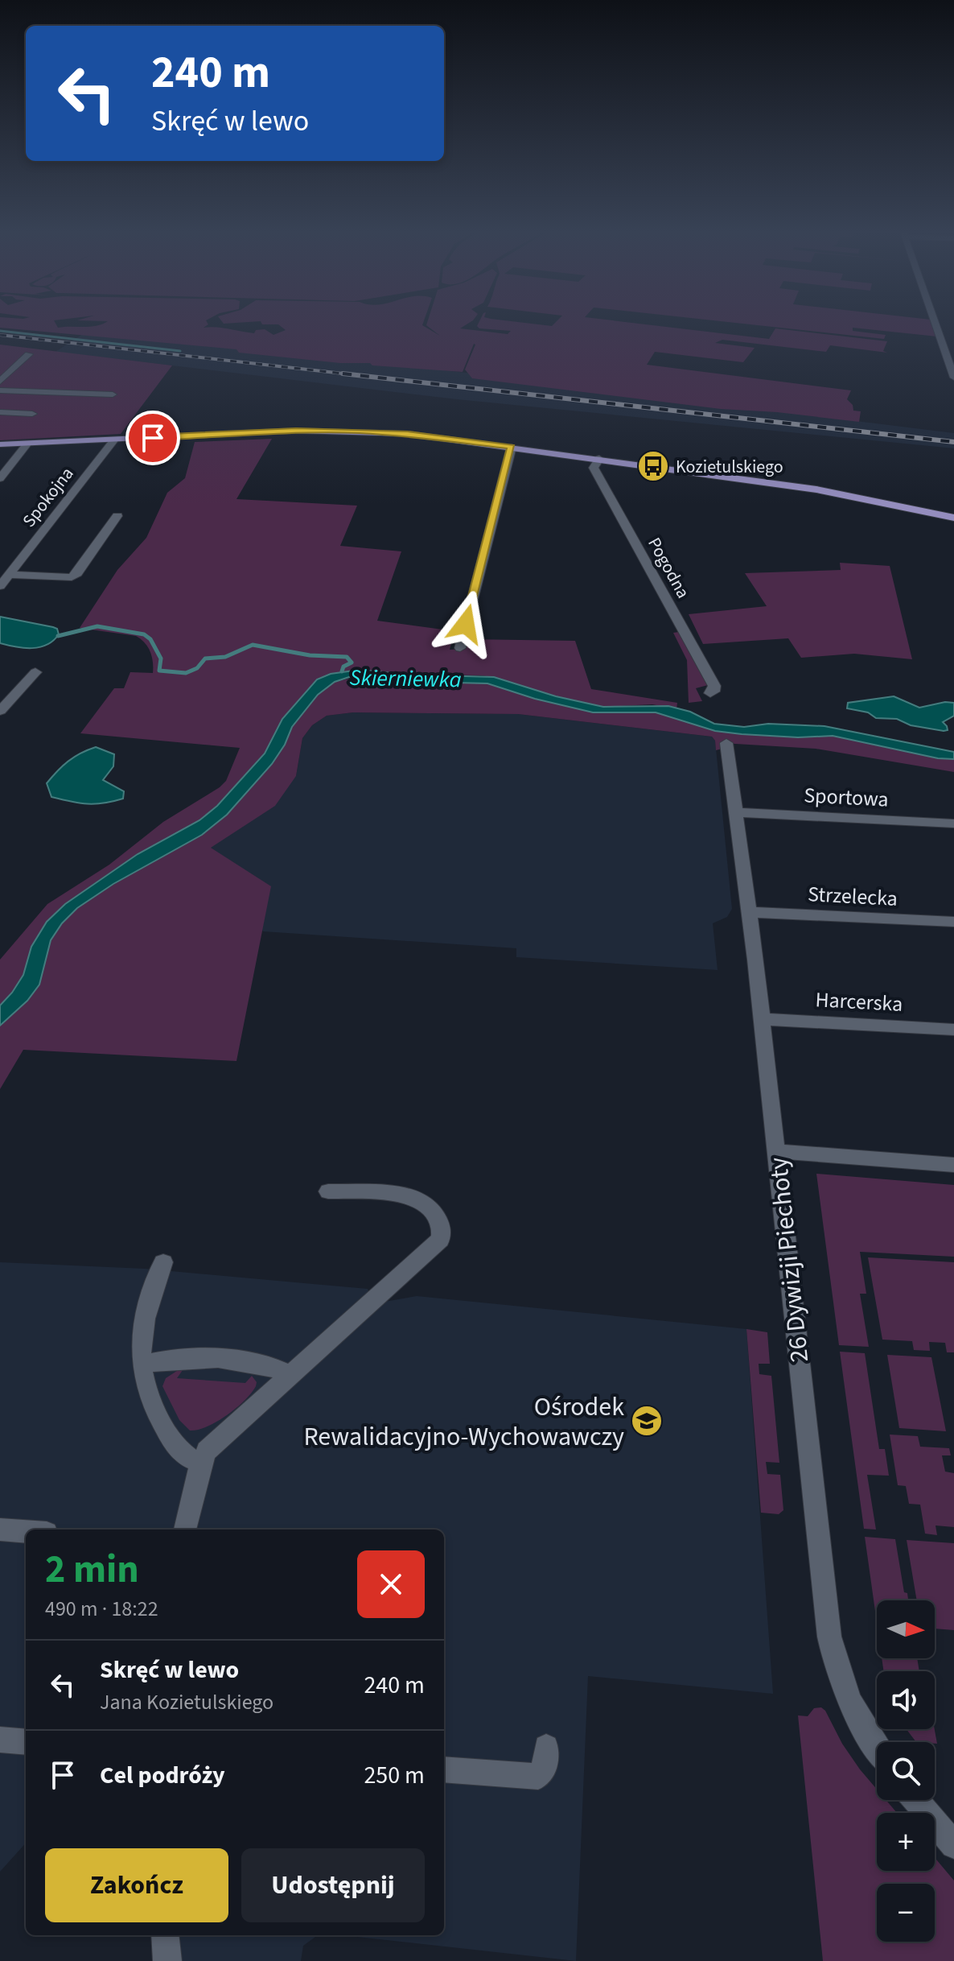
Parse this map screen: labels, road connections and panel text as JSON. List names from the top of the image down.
{
  "streets": {
    "street": [
      "Spokojna",
      "Pogodna",
      "Sportowa",
      "Strzelecka",
      "Harcerska",
      "26 Dywizji Piechoty"
    ]
  },
  "crossings": [
    ["Sportowa", "26 Dywizji Piechoty"],
    ["Strzelecka", "26 Dywizji Piechoty"],
    ["Harcerska", "26 Dywizji Piechoty"]
  ],
  "water": ["Skierniewka"],
  "places": {
    "bus stop": ["Kozietulskiego"],
    "school or university": ["Ośrodek Rewalidacyjno-Wychowawczy"]
  },
  "north": "right",
  "page": {
    "turn": ["240 m", "Skręć w lewo"],
    "heading": ["2 min", "490 m · 18:22"],
    "map_buttons": ["+", "−"],
    "list": [
      {
        "name": "Skręć w lewo",
        "note": "Jana Kozietulskiego",
        "value": "240 m"
      },
      {
        "name": "Cel podróży",
        "value": "250 m"
      }
    ],
    "buttons": ["Zakończ", "Udostępnij"]
  }
}
